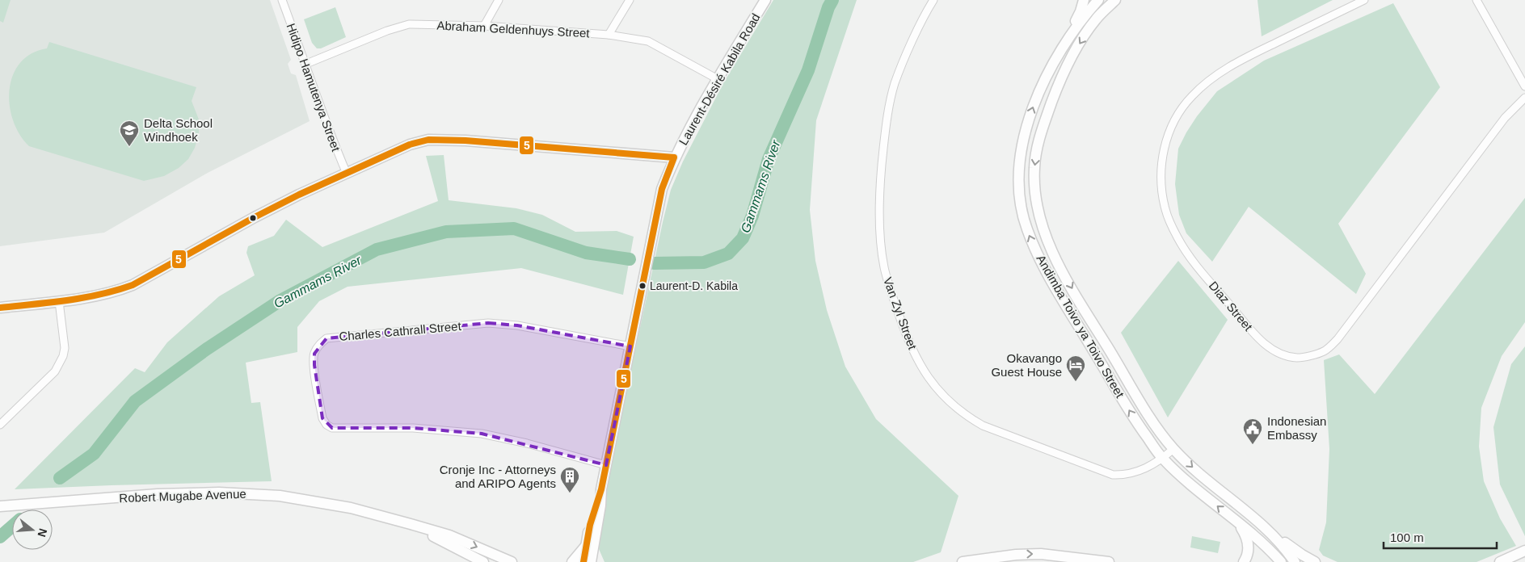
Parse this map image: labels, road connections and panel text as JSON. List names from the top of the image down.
{
  "streets": {
    "street": [
      "Abraham Geldenhuys Street",
      "Laurent-Désiré Kabila Road",
      "Hidipo Hamutenya Street",
      "Diaz Street",
      "Van Zyl Street",
      "Andimba Toivo ya Toivo Street",
      "Charles Cathrall Street",
      "Robert Mugabe Avenue"
    ]
  },
  "crossings": [
    ["Abraham Geldenhuys Street", "Laurent-Désiré Kabila Road"],
    ["Abraham Geldenhuys Street", "Hidipo Hamutenya Street"],
    ["Laurent-Désiré Kabila Road", "Charles Cathrall Street"],
    ["Van Zyl Street", "Andimba Toivo ya Toivo Street"]
  ],
  "water": ["Gammams River"],
  "places": {
    "school or university": ["Delta School Windhoek"],
    "other": ["Laurent-D. Kabila"],
    "hotel": ["Okavango Guest House"],
    "public building": ["Indonesian Embassy"],
    "building": ["Cronje Inc - Attorneys and ARIPO Agents"]
  },
  "lines": ["transit line 5"],
  "scale_bar": "100 m",
  "north": "right"
}
